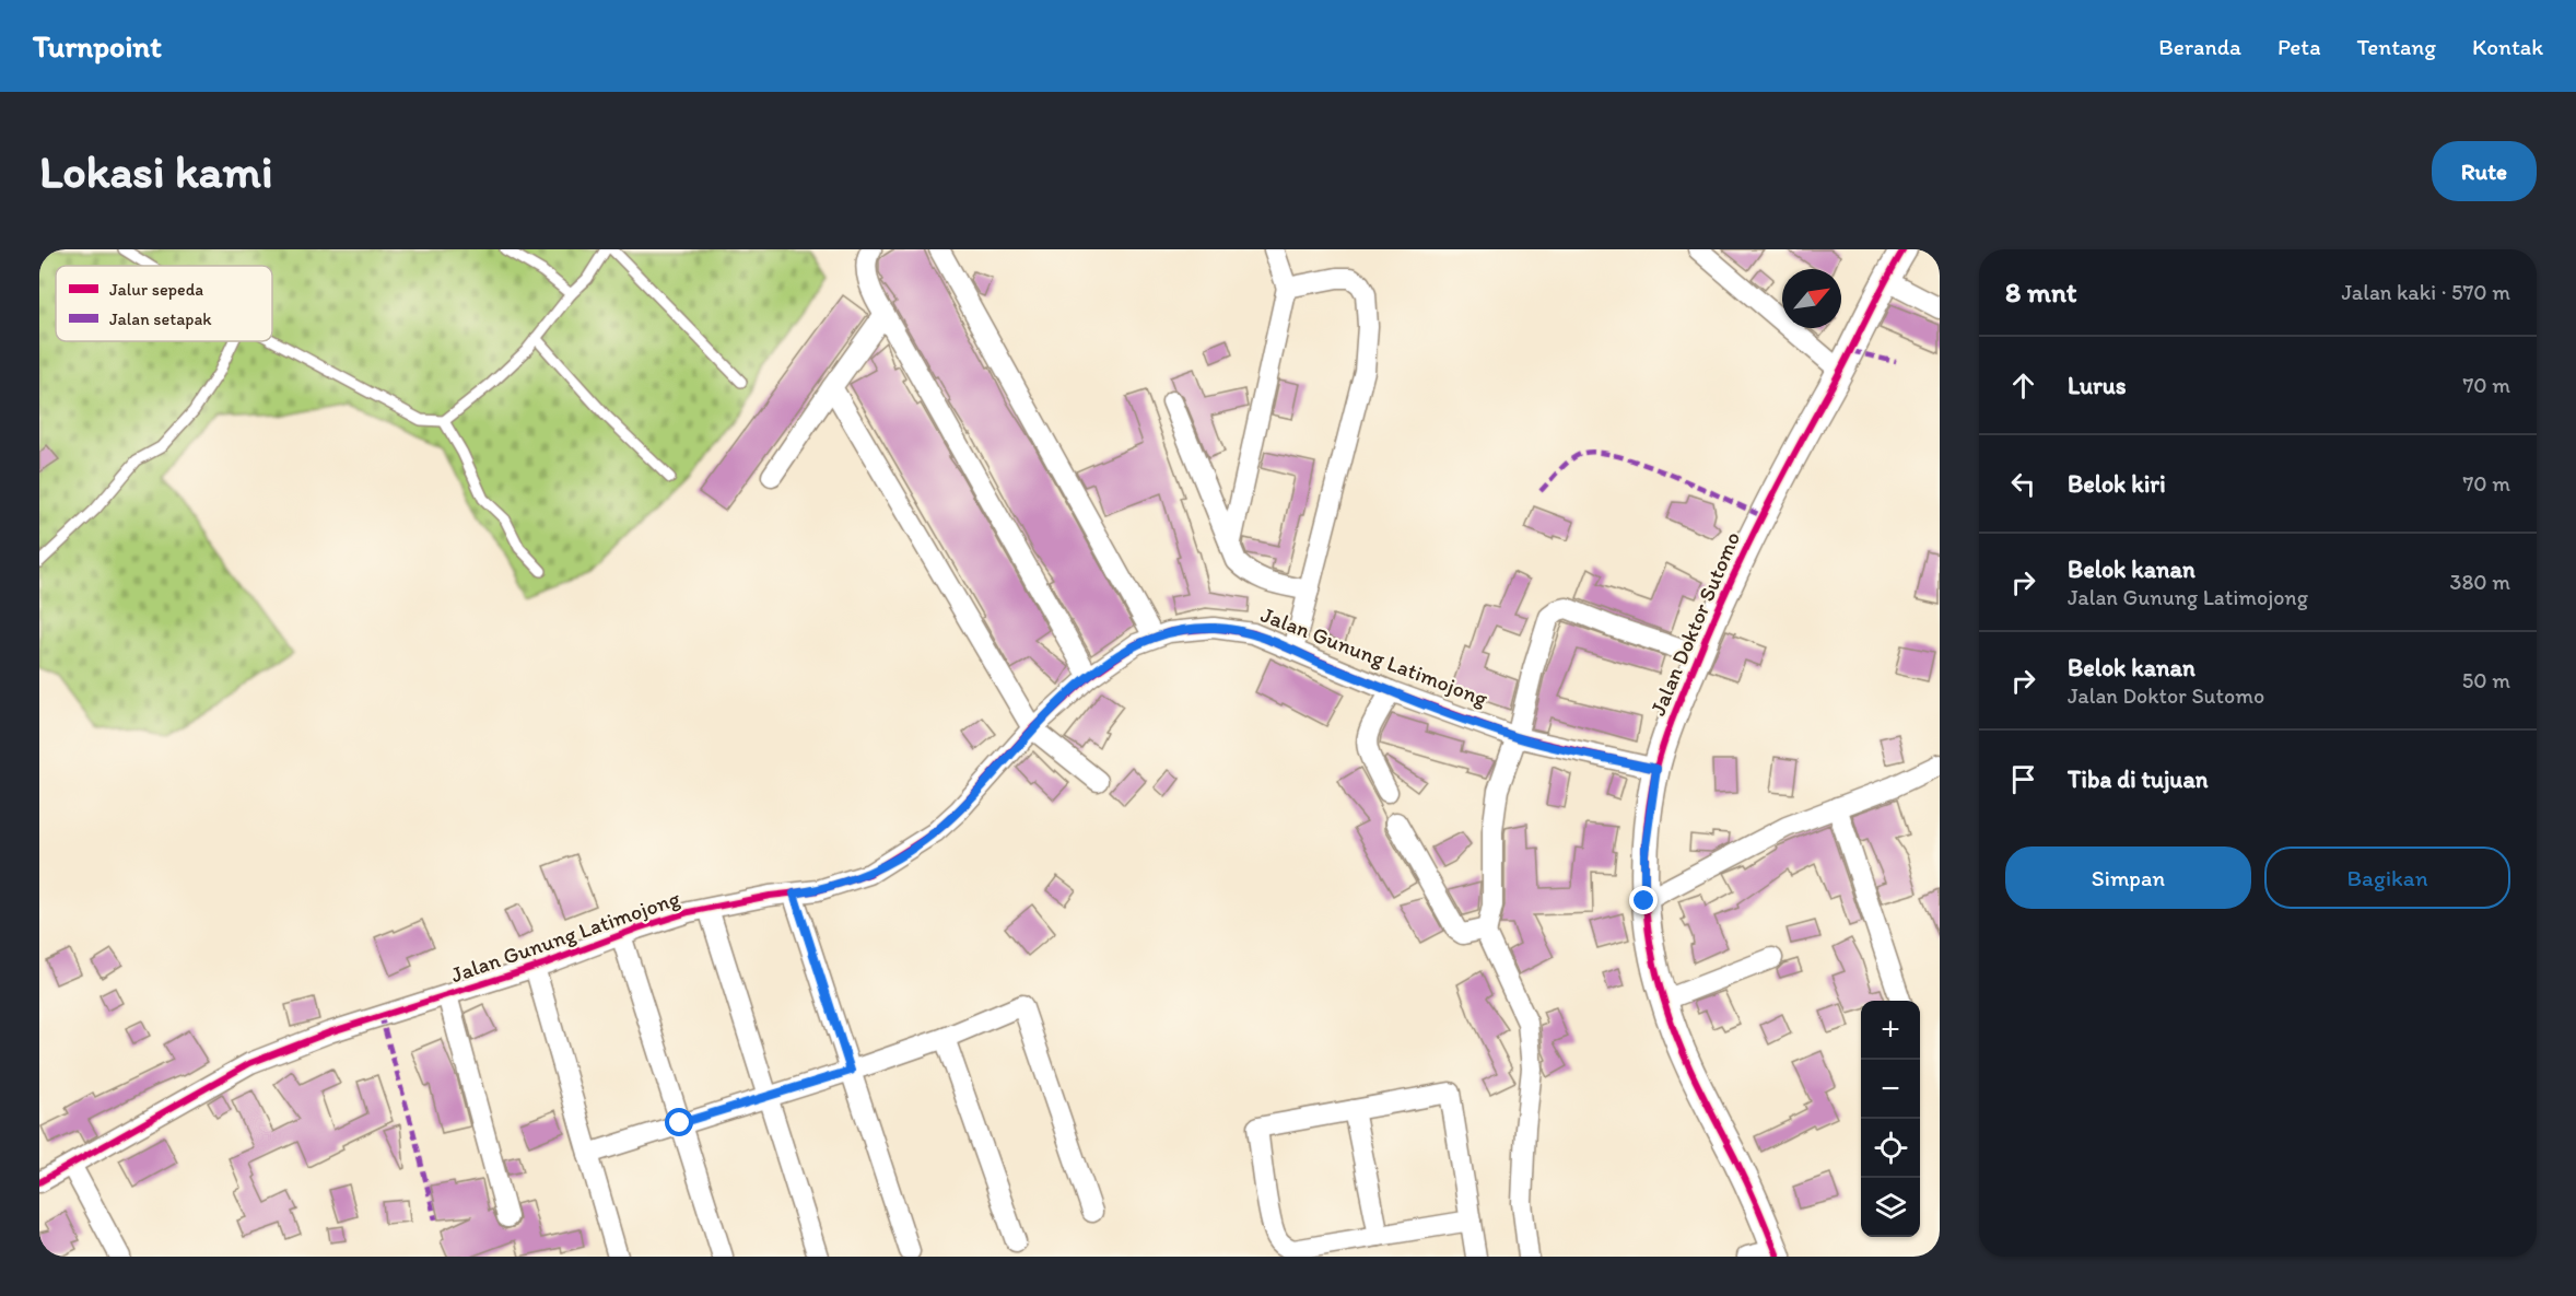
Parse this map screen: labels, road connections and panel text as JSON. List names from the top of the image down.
{
  "streets": {
    "street": ["Jalan Doktor Sutomo", "Jalan Gunung Latimojong"]
  },
  "crossings": [
    ["Jalan Doktor Sutomo", "Jalan Gunung Latimojong"]
  ],
  "legend": ["Jalur sepeda", "Jalan setapak"],
  "north": "top right",
  "page": {
    "header": "Turnpoint",
    "nav": [
      "Beranda",
      "Peta",
      "Tentang",
      "Kontak"
    ],
    "buttons": [
      "Rute",
      ["Simpan", "Bagikan"]
    ],
    "title": "Lokasi kami",
    "heading": ["8 mnt", "Jalan kaki · 570 m"],
    "list": [
      ["Lurus", "70 m"],
      ["Belok kiri", "70 m"],
      ["Belok kanan", "Jalan Gunung Latimojong", "380 m"],
      ["Belok kanan", "Jalan Doktor Sutomo", "50 m"],
      "Tiba di tujuan"
    ],
    "map_buttons": ["+", "−"]
  }
}
